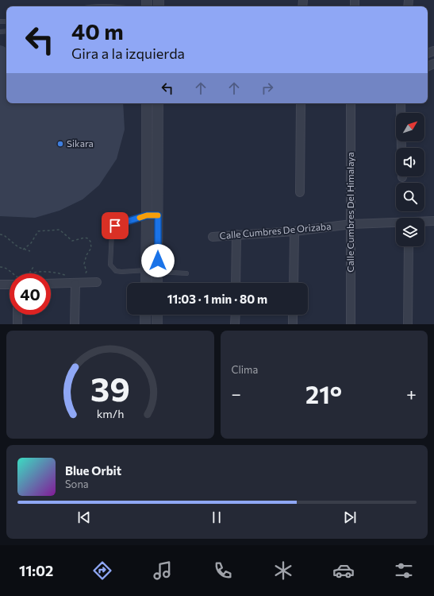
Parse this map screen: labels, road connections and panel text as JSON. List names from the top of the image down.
{
  "streets": {
    "street": ["Calle Cumbres Del Himalaya", "Calle Cumbres De Orizaba"]
  },
  "crossings": [
    ["Calle Cumbres Del Himalaya", "Calle Cumbres De Orizaba"]
  ],
  "places": ["Sikara"],
  "north": "top right",
  "page": {
    "turn": ["40 m", "Gira a la izquierda"],
    "limit": "40",
    "trip": "11:03 · 1 min · 80 m",
    "tile": "Clima",
    "heat": ["−", "21°", "+"],
    "song": ["Blue Orbit", "Sona"],
    "tabs": "11:02",
    "gauge": ["39", "km/h"]
  }
}
